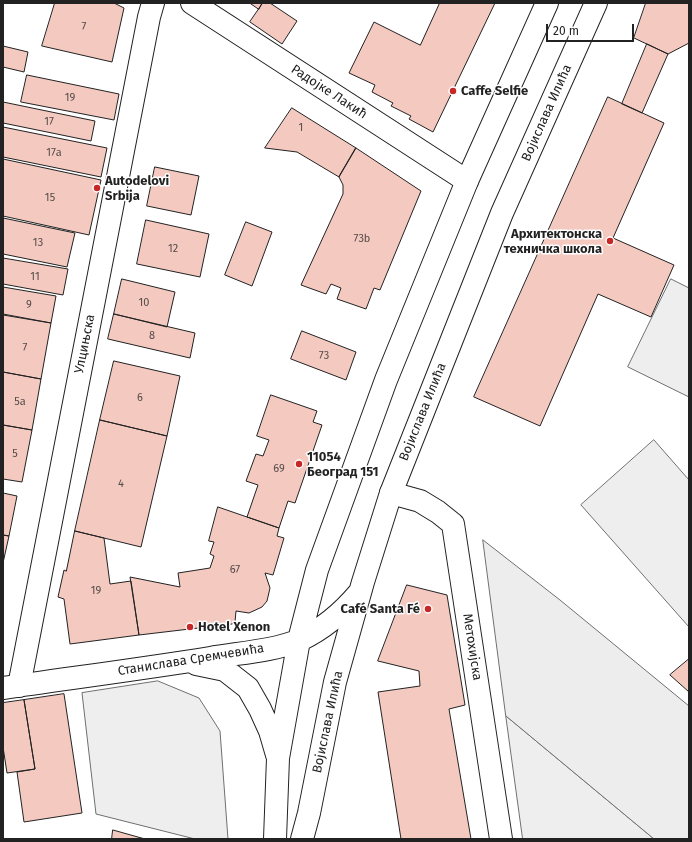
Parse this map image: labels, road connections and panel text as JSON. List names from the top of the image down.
{
  "streets": {
    "main road": [
      "Радојке Лакић",
      "Војислава Илића",
      "Улцињска",
      "Метохијска",
      "Станислава Сремчевића"
    ]
  },
  "crossings": [
    ["Војислава Илића", "Метохијска"],
    ["Војислава Илића", "Станислава Сремчевића"],
    ["Улцињска", "Станислава Сремчевића"]
  ],
  "places": [
    "Caffe Selfie",
    "Autodelovi Srbija",
    "Архитектонска техничка школа",
    "11054 Београд 151",
    "Café Santa Fé",
    "Hotel Xenon"
  ],
  "house_numbers": [
    "7",
    "19",
    "17",
    "1",
    "17a",
    "15",
    "73b",
    "13",
    "12",
    "11",
    "10",
    "9",
    "8",
    "7",
    "73",
    "6",
    "5a",
    "5",
    "69",
    "4",
    "67",
    "19"
  ],
  "scale_bar": "20 m"
}
